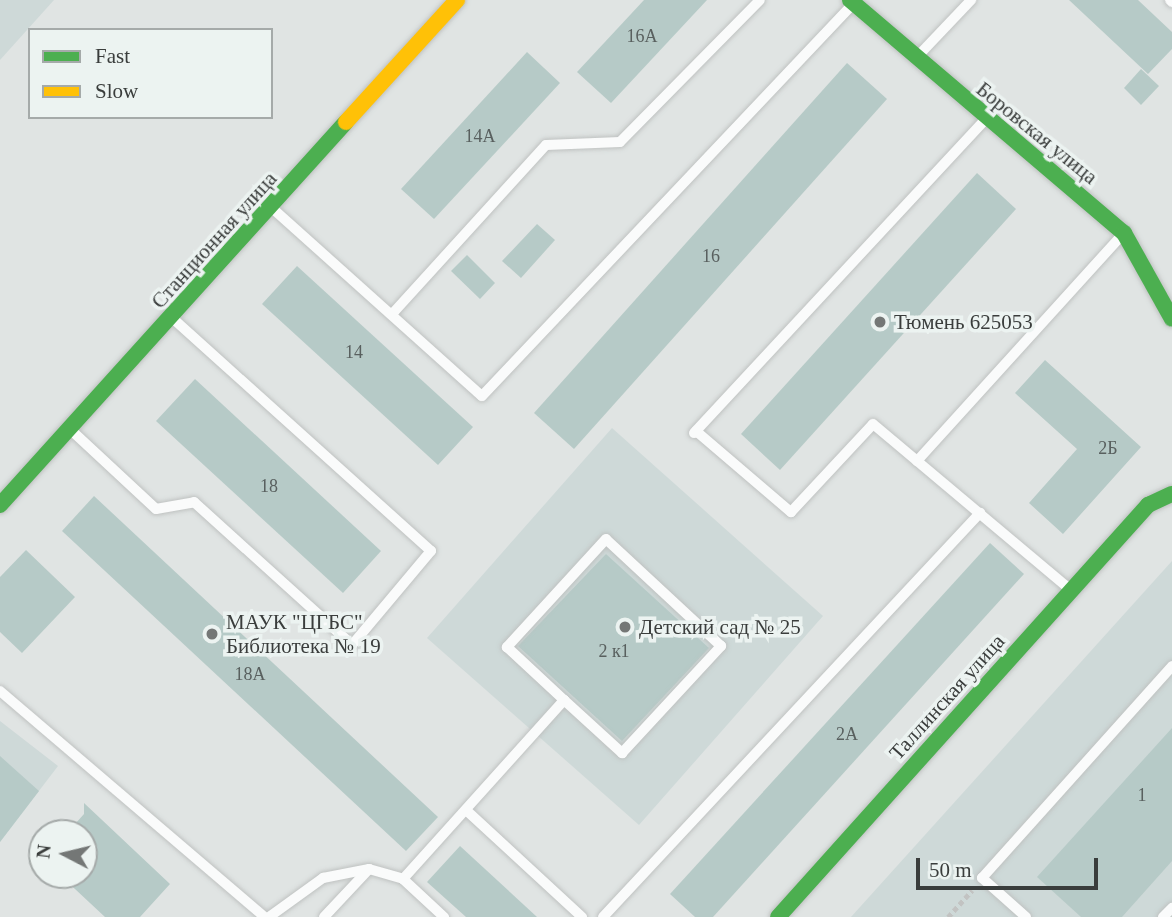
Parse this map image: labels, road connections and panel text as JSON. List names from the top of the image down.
{
  "streets": {
    "street": ["Боровская улица", "Станционная улица", "Таллинская улица"]
  },
  "places": ["Тюмень 625053", "Детский сад № 25", "МАУК \"ЦГБС\" Библиотека № 19"],
  "house_numbers": [
    "16А",
    "14А",
    "16",
    "14",
    "2Б",
    "18",
    "2 к1",
    "18А",
    "2А",
    "1"
  ],
  "legend": ["Fast", "Slow"],
  "scale_bar": "50 m",
  "north": "left"
}
